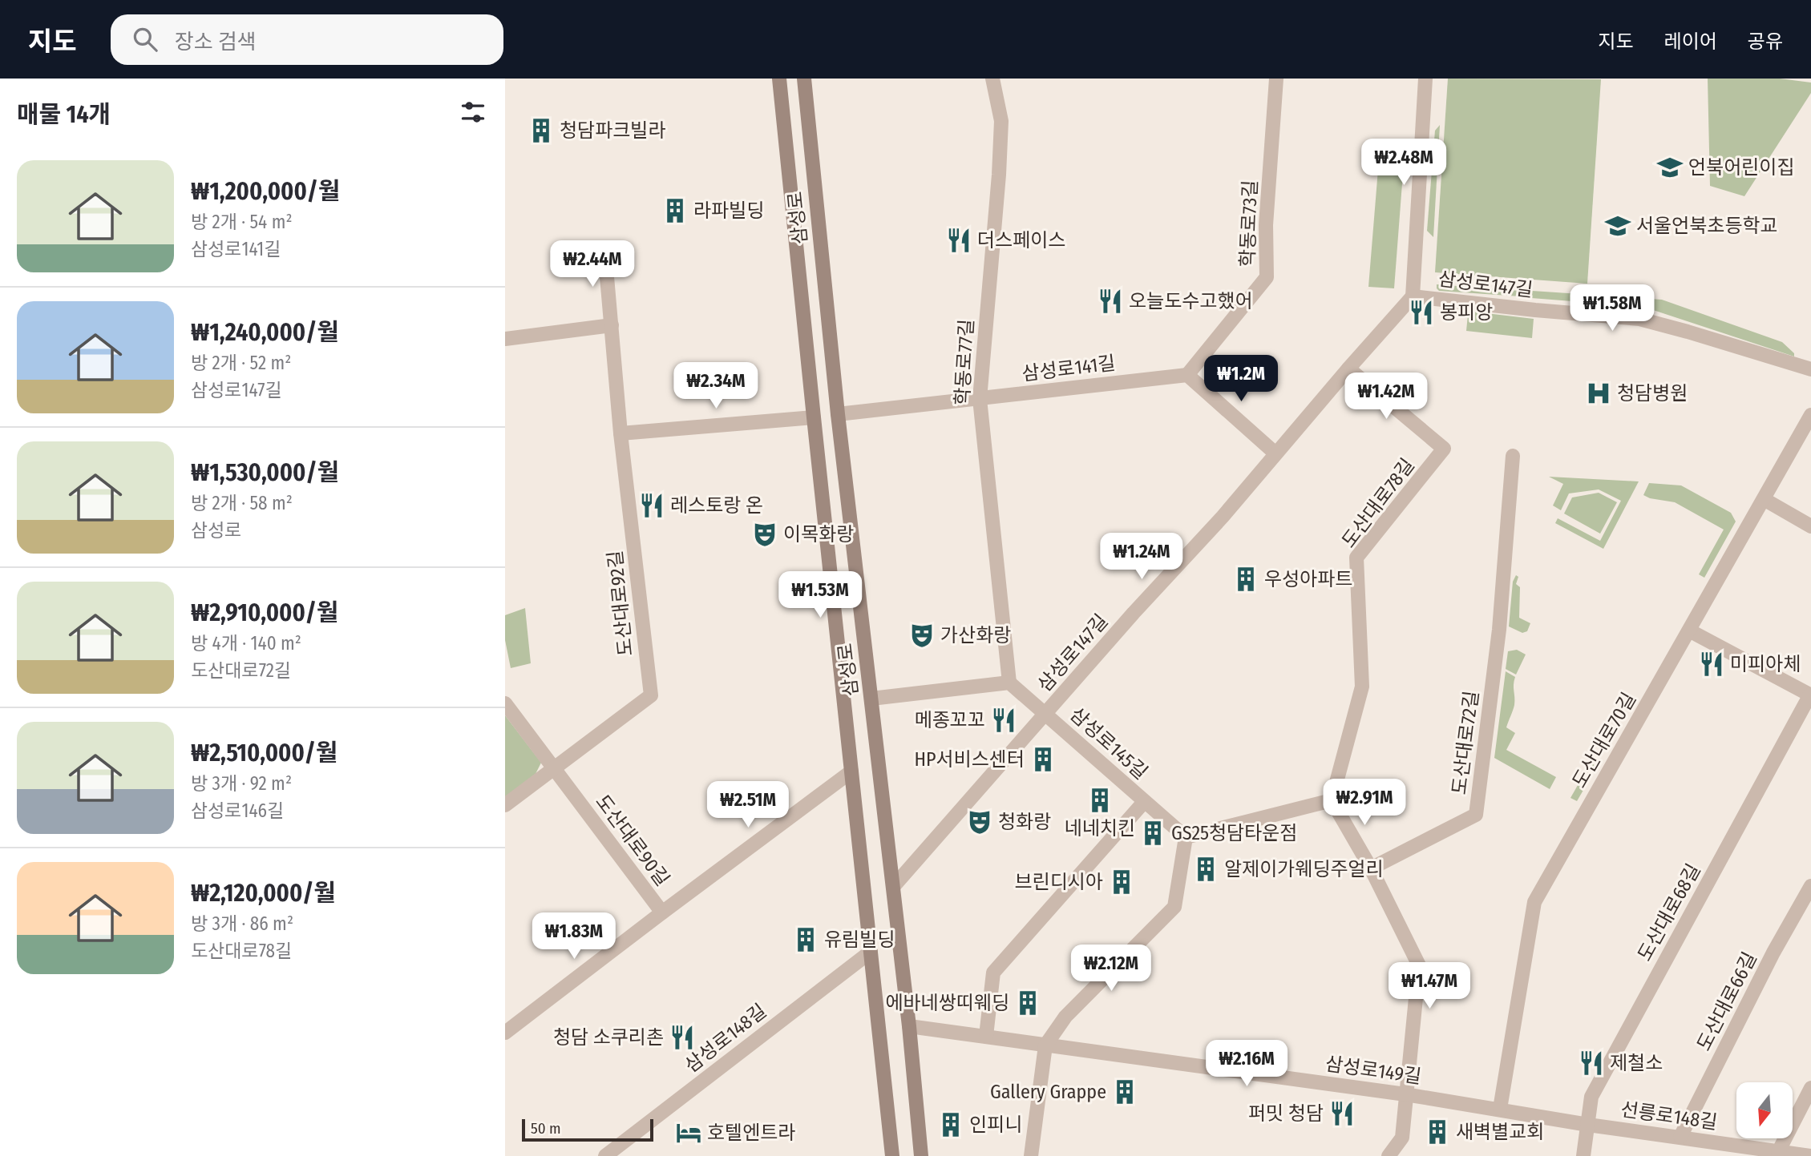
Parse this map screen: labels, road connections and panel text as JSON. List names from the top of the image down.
{
  "streets": {
    "main road": ["삼성로"],
    "street": [
      "학동로73길",
      "삼성로147길",
      "학동로77길",
      "삼성로141길",
      "도산대로78길",
      "도산대로92길",
      "도산대로70길",
      "도산대로72길",
      "삼성로145길",
      "도산대로90길",
      "도산대로68길",
      "도산대로66길",
      "삼성로148길",
      "삼성로149길",
      "선릉로148길"
    ]
  },
  "crossings": [
    ["삼성로", "삼성로147길"],
    ["삼성로", "삼성로141길"],
    ["삼성로", "삼성로148길"],
    ["삼성로", "삼성로149길"],
    ["학동로73길", "삼성로141길"],
    ["삼성로147길", "도산대로78길"],
    ["삼성로147길", "삼성로145길"],
    ["학동로77길", "삼성로141길"],
    ["학동로77길", "삼성로145길"],
    ["도산대로92길", "도산대로90길"],
    ["도산대로70길", "삼성로149길"],
    ["도산대로68길", "삼성로149길"],
    ["도산대로68길", "선릉로148길"],
    ["도산대로66길", "선릉로148길"],
    ["삼성로149길", "선릉로148길"]
  ],
  "places": {
    "building": [
      "청담파크빌라",
      "라파빌딩",
      "우성아파트",
      "HP서비스센터",
      "네네치킨",
      "GS25청담타운점",
      "알제이가웨딩주얼리",
      "브린디시아",
      "유림빌딩",
      "에바네쌍띠웨딩",
      "Gallery Grappe",
      "인피니",
      "새벽별교회"
    ],
    "school or university": ["언북어린이집", "서울언북초등학교"],
    "restaurant": [
      "더스페이스",
      "오늘도수고했어",
      "봉피앙",
      "레스토랑 온",
      "미피아체",
      "메종꼬꼬",
      "청담 소쿠리촌",
      "제철소",
      "퍼밋 청담"
    ],
    "hospital": ["청담병원"],
    "theatre": ["이목화랑", "가산화랑", "청화랑"],
    "hotel": ["호텔엔트라"]
  },
  "scale_bar": "50 m",
  "north": "bottom",
  "page": {
    "header": "지도",
    "search": "장소 검색",
    "nav": ["지도", "레이어", "공유"],
    "heading": "매물 14개",
    "price": [
      "₩2.48M",
      "₩2.44M",
      "₩1.58M",
      "₩1.2M",
      "₩2.34M",
      "₩1.42M",
      "₩1.24M",
      "₩1.53M",
      "₩2.91M",
      "₩2.51M",
      "₩1.83M",
      "₩2.12M",
      "₩1.47M",
      "₩2.16M"
    ],
    "list": [
      {
        "name": "₩1,200,000/월",
        "note": "방 2개 · 54 m² · 삼성로141길"
      },
      {
        "name": "₩1,240,000/월",
        "note": "방 2개 · 52 m² · 삼성로147길"
      },
      {
        "name": "₩1,530,000/월",
        "note": "방 2개 · 58 m² · 삼성로"
      },
      {
        "name": "₩2,910,000/월",
        "note": "방 4개 · 140 m² · 도산대로72길"
      },
      {
        "name": "₩2,510,000/월",
        "note": "방 3개 · 92 m² · 삼성로146길"
      },
      {
        "name": "₩2,120,000/월",
        "note": "방 3개 · 86 m² · 도산대로78길"
      }
    ],
    "scale": "50 m"
  }
}
